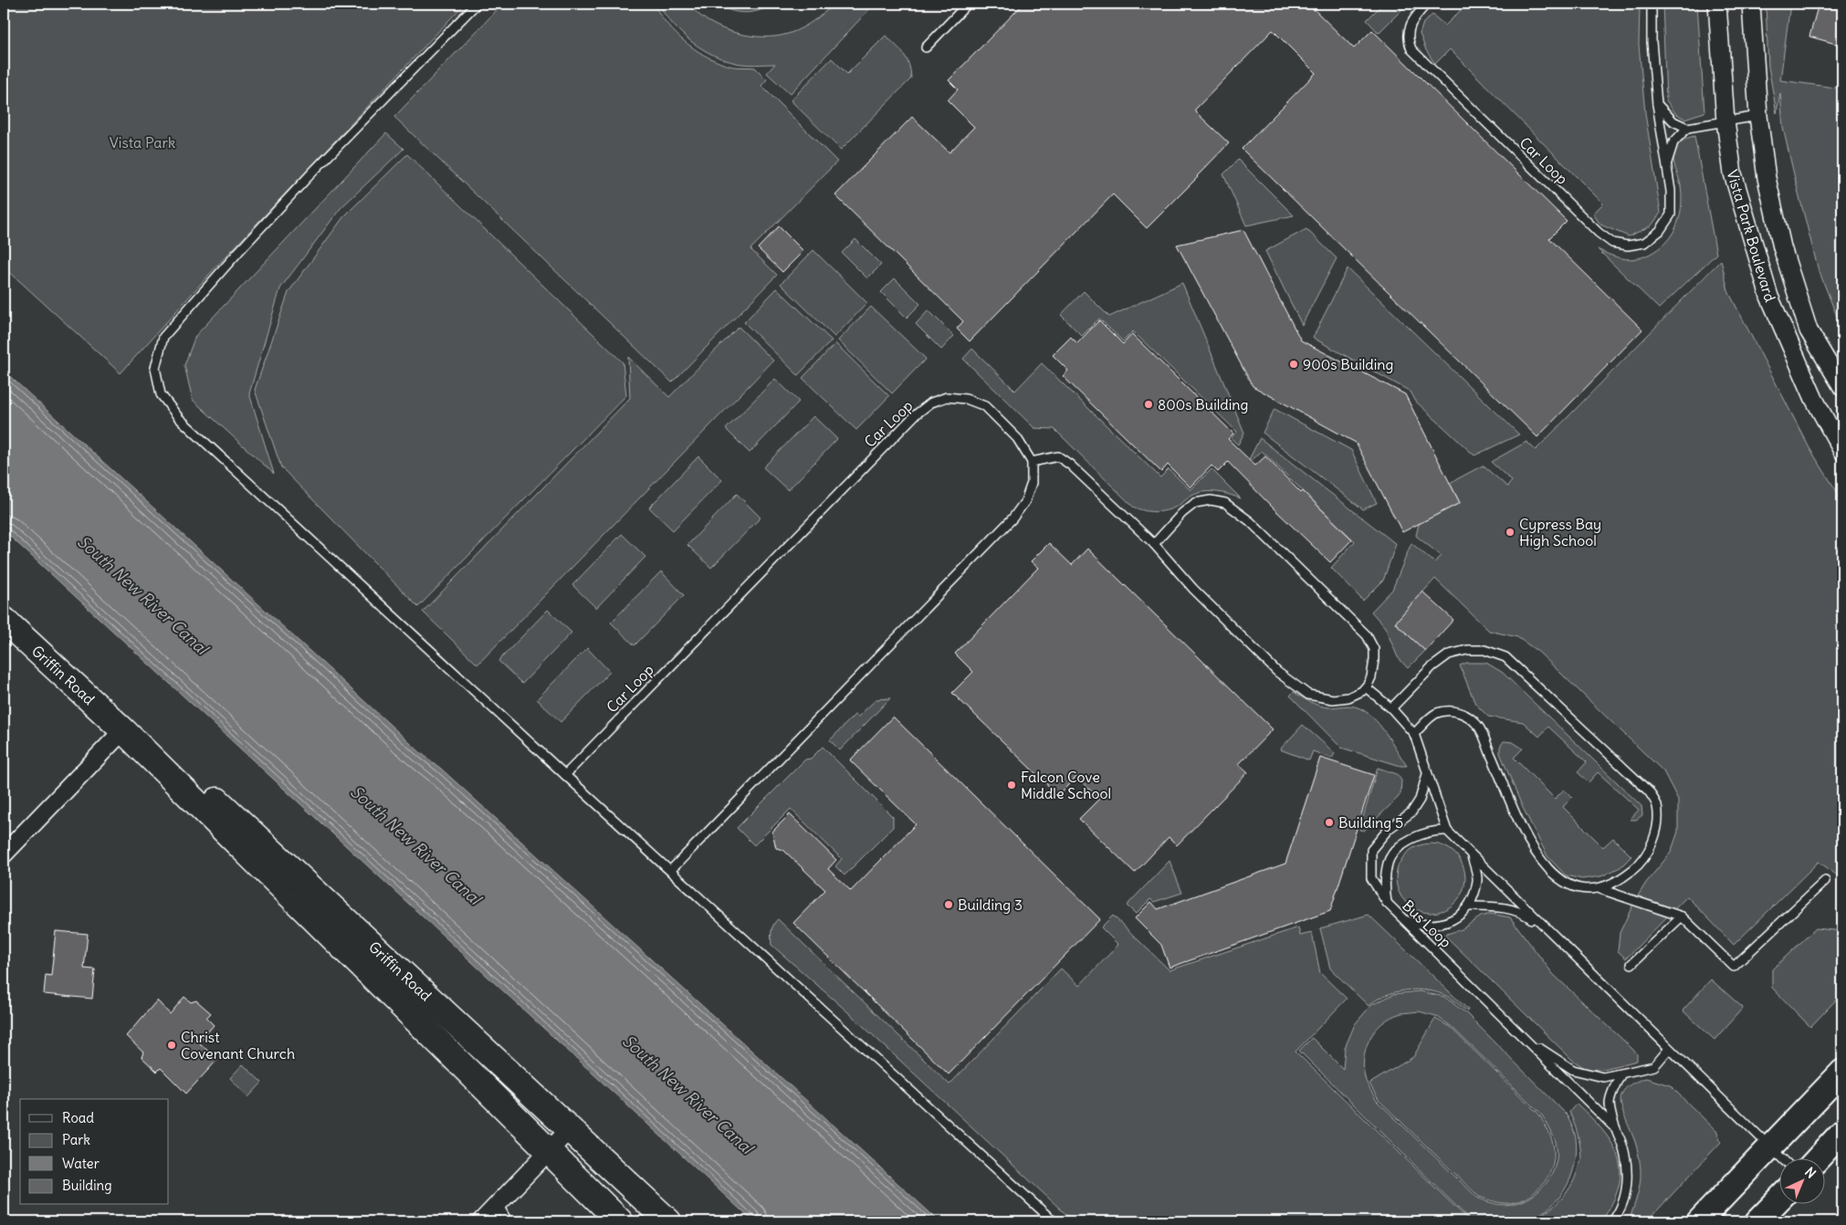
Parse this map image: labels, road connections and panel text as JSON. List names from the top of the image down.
{
  "streets": {
    "main road": ["Griffin Road"],
    "street": ["Vista Park Boulevard"],
    "lane": ["Car Loop", "Bus Loop"]
  },
  "water": ["South New River Canal"],
  "parks": ["Vista Park"],
  "places": [
    "900s Building",
    "800s Building",
    "Cypress Bay High School",
    "Falcon Cove Middle School",
    "Building 5",
    "Building 3",
    "Christ Covenant Church"
  ],
  "legend": [
    "Road",
    "Park",
    "Water",
    "Building"
  ],
  "north": "top right"
}
